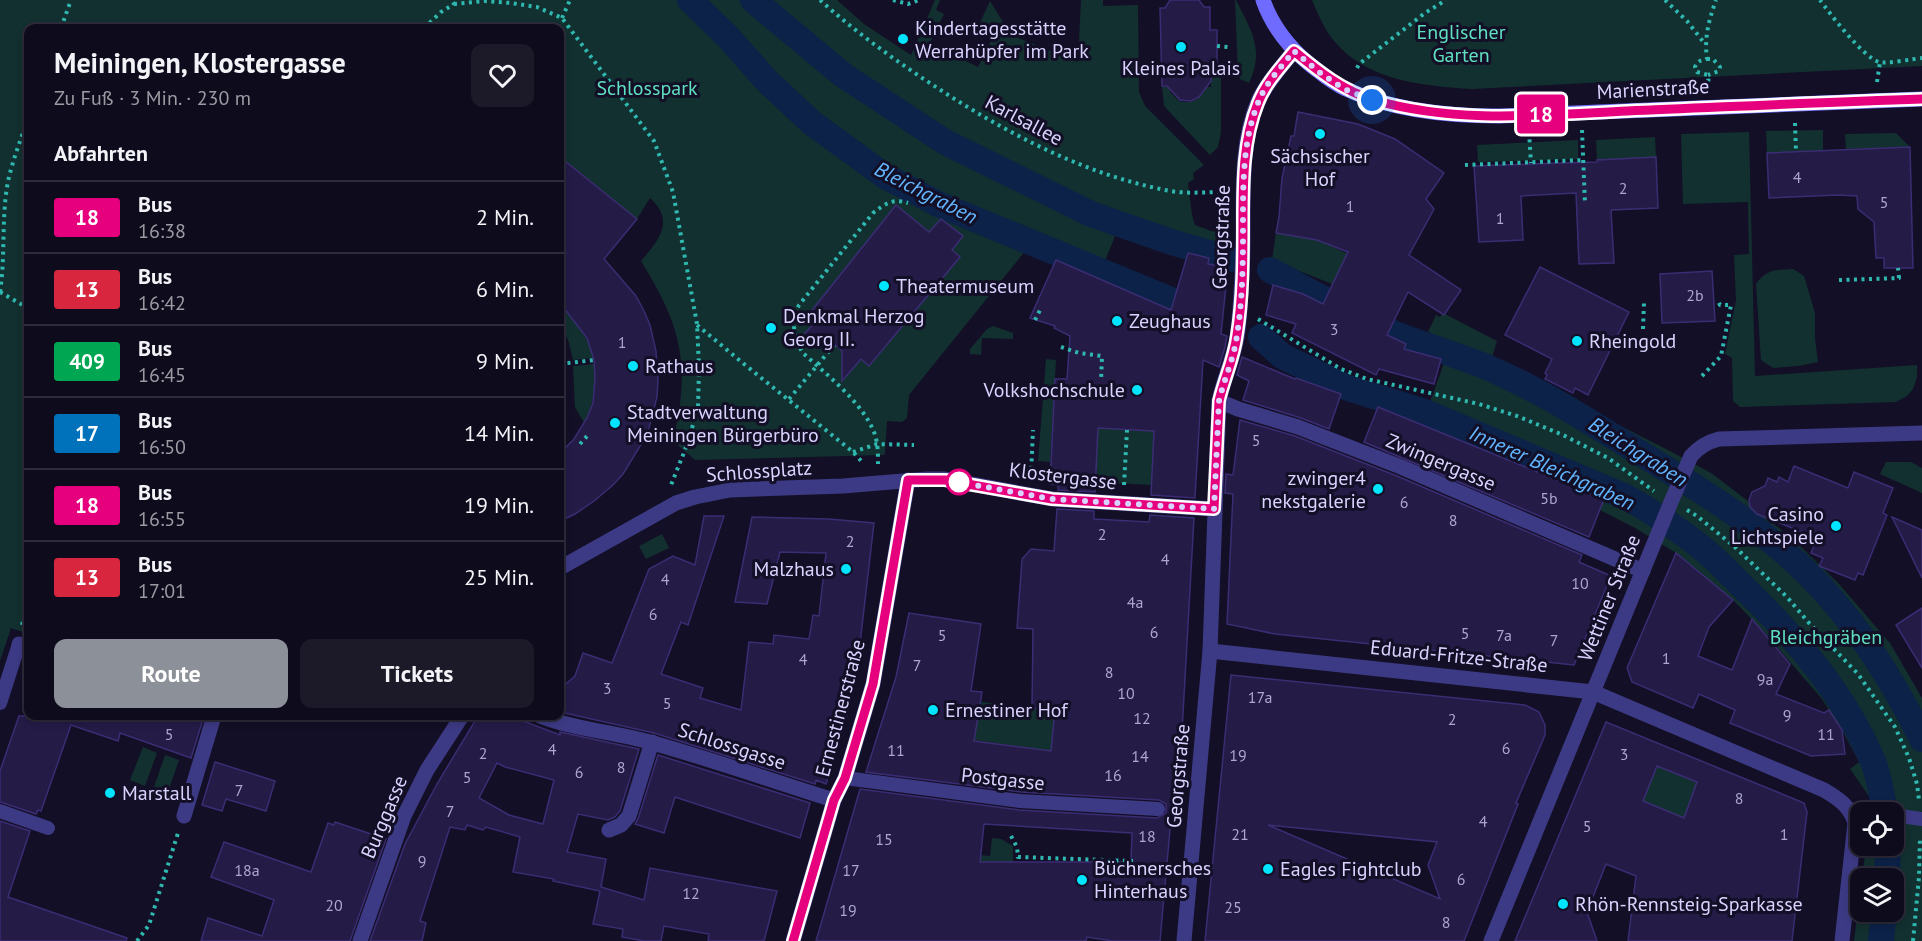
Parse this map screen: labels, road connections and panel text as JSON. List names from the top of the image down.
{
  "streets": {
    "main road": ["Marienstraße"],
    "street": [
      "Georgstraße",
      "Zwingergasse",
      "Schlossplatz",
      "Klostergasse",
      "Wettiner Straße",
      "Eduard-Fritze-Straße",
      "Ernestinerstraße",
      "Schlossgasse",
      "Burggasse"
    ],
    "lane": ["Postgasse"],
    "path": ["Karlsallee"]
  },
  "crossings": [
    ["Marienstraße", "Georgstraße"],
    ["Karlsallee", "Georgstraße"],
    ["Georgstraße", "Zwingergasse"],
    ["Georgstraße", "Klostergasse"],
    ["Georgstraße", "Eduard-Fritze-Straße"],
    ["Zwingergasse", "Wettiner Straße"],
    ["Schlossplatz", "Klostergasse"],
    ["Schlossplatz", "Ernestinerstraße"],
    ["Klostergasse", "Ernestinerstraße"],
    ["Wettiner Straße", "Eduard-Fritze-Straße"],
    ["Ernestinerstraße", "Schlossgasse"],
    ["Ernestinerstraße", "Postgasse"]
  ],
  "water": ["Bleichgraben", "Innerer Bleichgraben"],
  "parks": ["Englischer Garten", "Schlosspark", "Bleichgräben"],
  "places": [
    "Kindertagesstätte Werrahüpfer im Park",
    "Kleines Palais",
    "Sächsischer Hof",
    "Theatermuseum",
    "Zeughaus",
    "Denkmal Herzog Georg II.",
    "Rheingold",
    "Rathaus",
    "Volkshochschule",
    "Stadtverwaltung Meiningen Bürgerbüro",
    "zwinger4 nekstgalerie",
    "Casino Lichtspiele",
    "Malzhaus",
    "Ernestiner Hof",
    "Marstall",
    "Eagles Fightclub",
    "Büchnersches Hinterhaus",
    "Rhön-Rennsteig-Sparkasse"
  ],
  "lines": ["bus line 18"],
  "house_numbers": [
    "4",
    "2",
    "5",
    "1",
    "1",
    "2b",
    "3",
    "1",
    "5",
    "5b",
    "6",
    "8",
    "2",
    "2",
    "4",
    "4",
    "10",
    "4a",
    "6",
    "6",
    "5",
    "5",
    "7a",
    "7",
    "1",
    "4",
    "7",
    "8",
    "9a",
    "3",
    "10",
    "17a",
    "5",
    "9",
    "12",
    "2",
    "5",
    "11",
    "6",
    "4",
    "11",
    "2",
    "3",
    "19",
    "14",
    "8",
    "6",
    "16",
    "5",
    "7",
    "8",
    "7",
    "4",
    "5",
    "21",
    "1",
    "18",
    "15",
    "9",
    "18a",
    "17",
    "6",
    "12",
    "20",
    "25",
    "19",
    "8"
  ],
  "page": {
    "on_map": "18",
    "heading": [
      ["Meiningen, Klostergasse", "Zu Fuß · 3 Min. · 230 m"],
      "Abfahrten"
    ],
    "list": [
      {
        "mark": "18",
        "name": "Bus",
        "note": "16:38",
        "value": "2 Min."
      },
      {
        "mark": "13",
        "name": "Bus",
        "note": "16:42",
        "value": "6 Min."
      },
      {
        "mark": "409",
        "name": "Bus",
        "note": "16:45",
        "value": "9 Min."
      },
      {
        "mark": "17",
        "name": "Bus",
        "note": "16:50",
        "value": "14 Min."
      },
      {
        "mark": "18",
        "name": "Bus",
        "note": "16:55",
        "value": "19 Min."
      },
      {
        "mark": "13",
        "name": "Bus",
        "note": "17:01",
        "value": "25 Min."
      }
    ],
    "buttons": ["Route", "Tickets"]
  }
}
